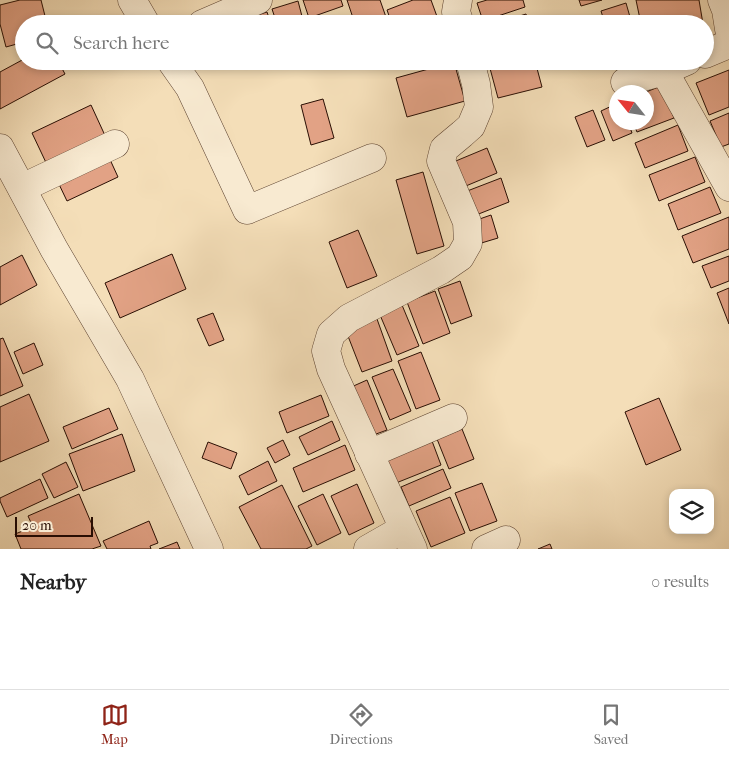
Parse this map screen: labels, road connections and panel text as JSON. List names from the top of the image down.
{
  "scale_bar": "20 m",
  "north": "top left",
  "page": {
    "search": "Search here",
    "scale": "20 m",
    "heading": ["Nearby", "0 results"],
    "nav": ["Map", "Directions", "Saved"]
  }
}
